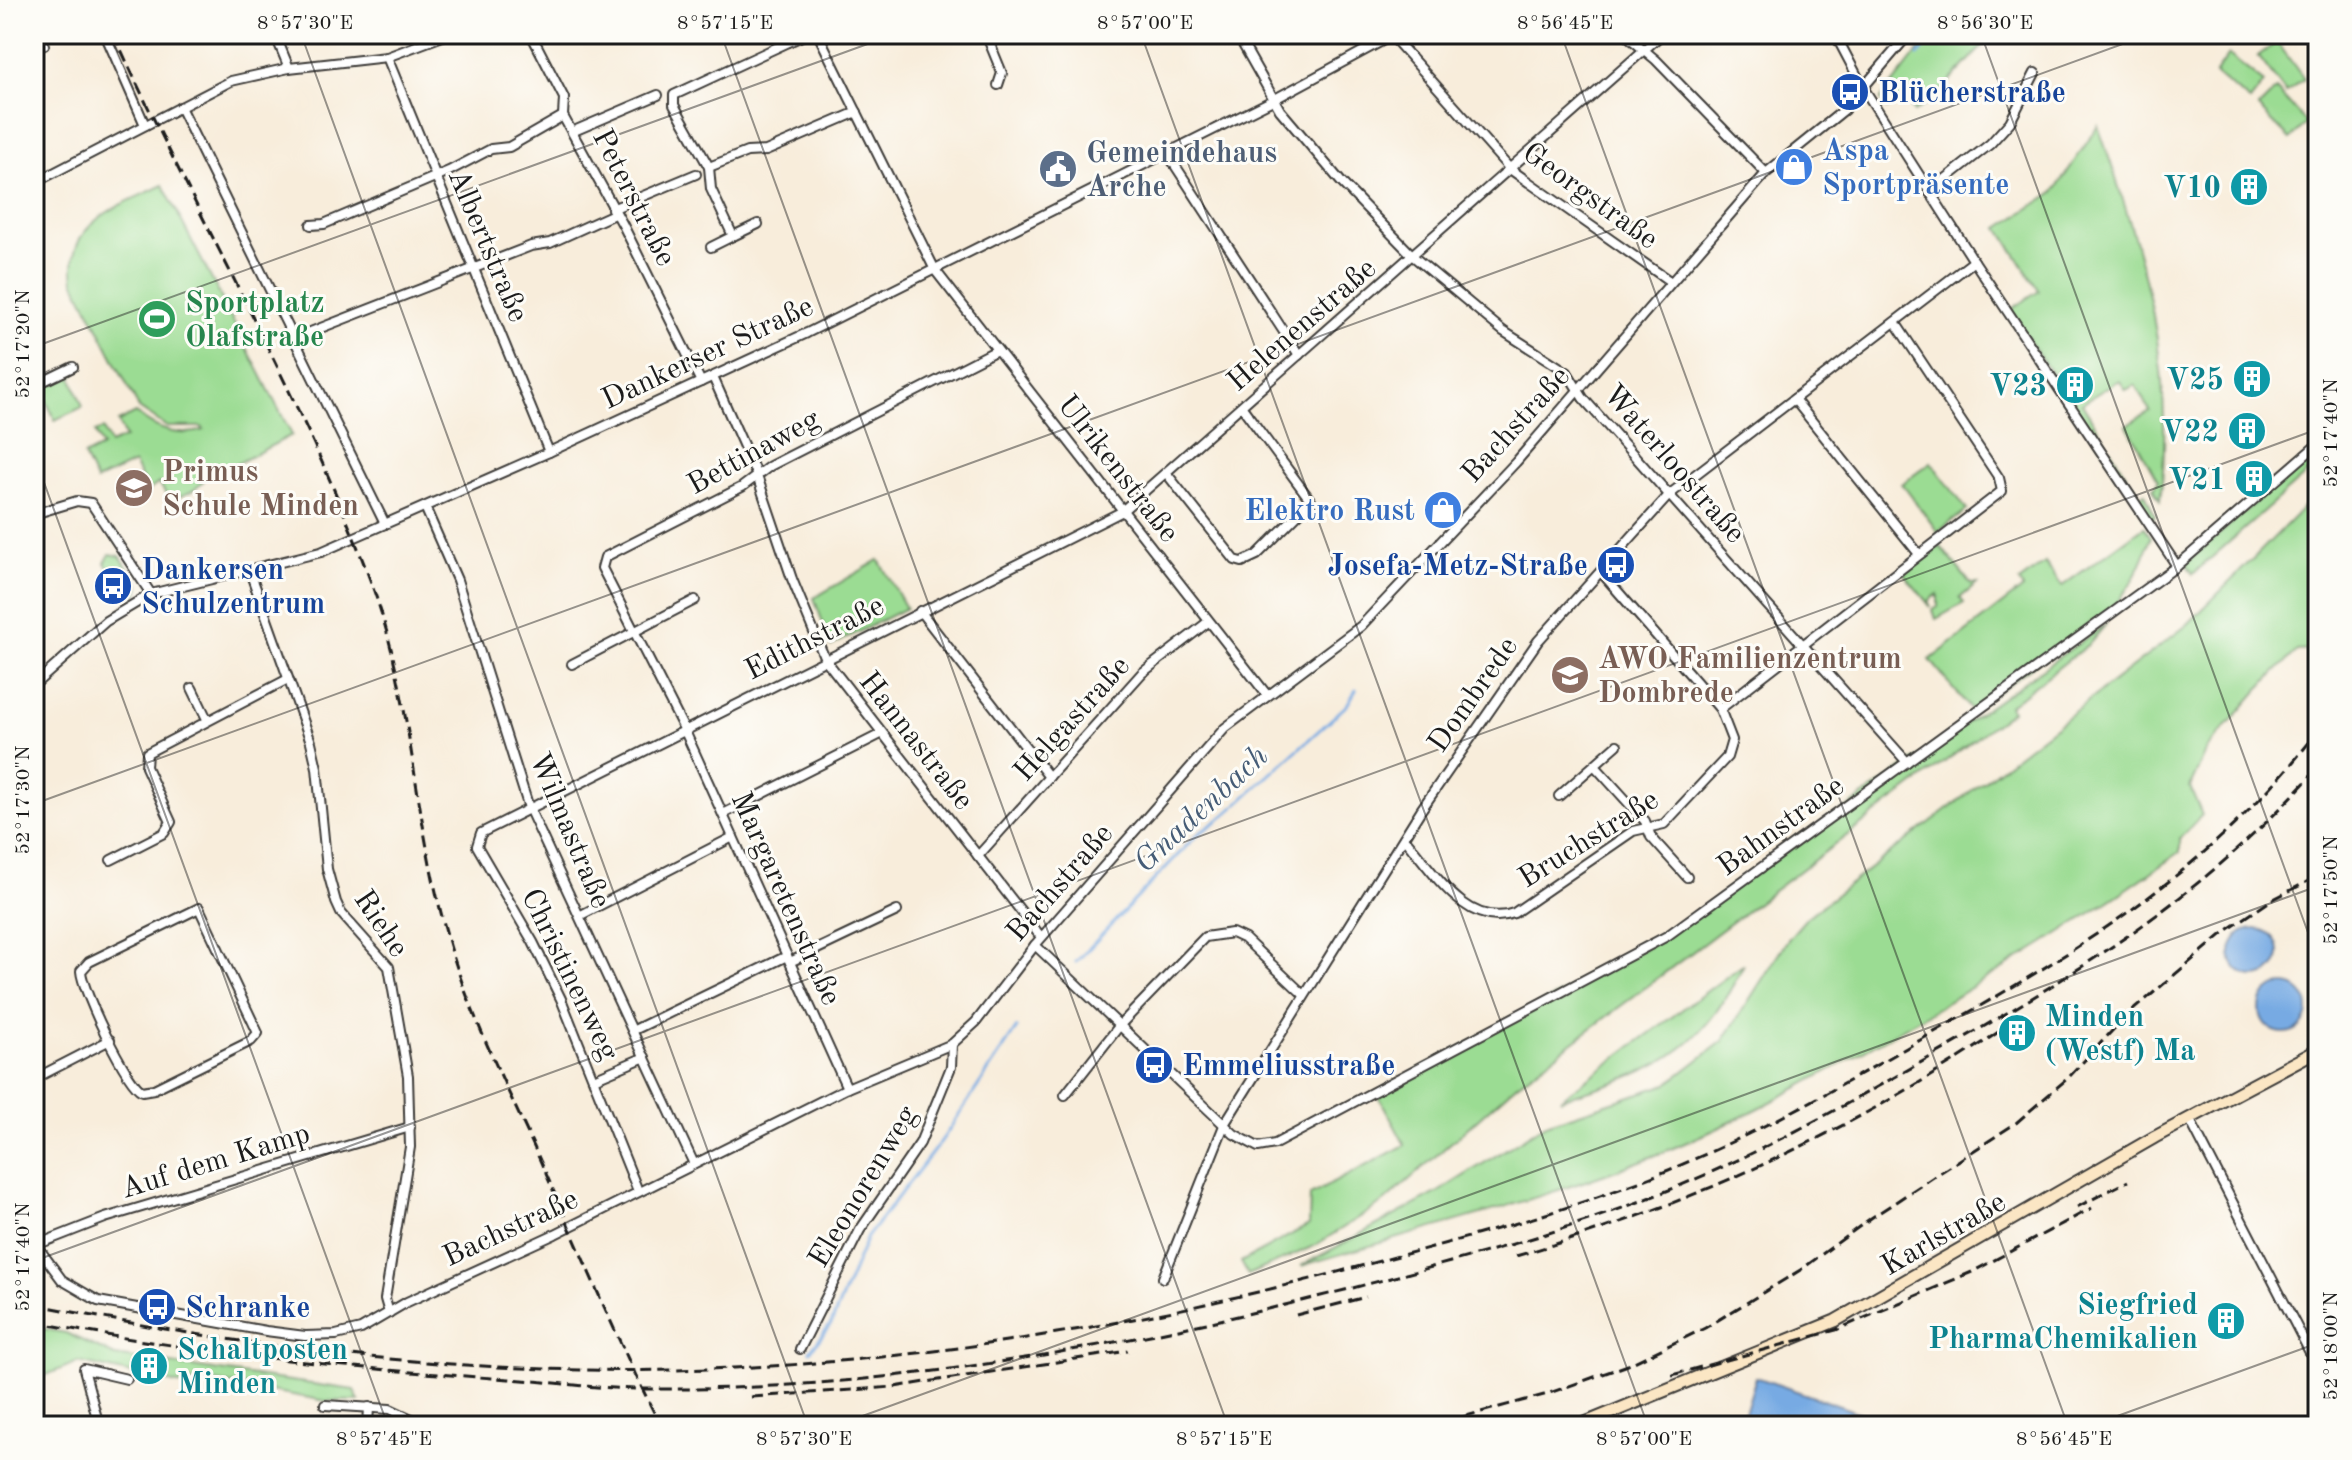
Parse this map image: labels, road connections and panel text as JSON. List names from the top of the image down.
{
  "streets": {
    "street": [
      "Georgstraße",
      "Peterstraße",
      "Albertstraße",
      "Helenenstraße",
      "Dankerser Straße",
      "Bachstraße",
      "Bettinaweg",
      "Waterloostraße",
      "Ulrikenstraße",
      "Edithstraße",
      "Dombrede",
      "Helgastraße",
      "Hannastraße",
      "Bahnstraße",
      "Wilmastraße",
      "Bruchstraße",
      "Margaretenstraße",
      "Riehe",
      "Christinenweg",
      "Auf dem Kamp",
      "Eleonorenweg",
      "Karlstraße"
    ]
  },
  "crossings": [
    ["Georgstraße", "Helenenstraße"],
    ["Georgstraße", "Dankerser Straße"],
    ["Georgstraße", "Bachstraße"],
    ["Peterstraße", "Dankerser Straße"],
    ["Albertstraße", "Dankerser Straße"],
    ["Helenenstraße", "Waterloostraße"],
    ["Helenenstraße", "Ulrikenstraße"],
    ["Helenenstraße", "Edithstraße"],
    ["Dankerser Straße", "Waterloostraße"],
    ["Dankerser Straße", "Ulrikenstraße"],
    ["Dankerser Straße", "Hannastraße"],
    ["Dankerser Straße", "Wilmastraße"],
    ["Dankerser Straße", "Riehe"],
    ["Bachstraße", "Waterloostraße"],
    ["Bachstraße", "Ulrikenstraße"],
    ["Bachstraße", "Hannastraße"],
    ["Bachstraße", "Wilmastraße"],
    ["Bachstraße", "Margaretenstraße"],
    ["Bachstraße", "Riehe"],
    ["Bachstraße", "Christinenweg"],
    ["Bachstraße", "Auf dem Kamp"],
    ["Bachstraße", "Eleonorenweg"],
    ["Bettinaweg", "Ulrikenstraße"],
    ["Bettinaweg", "Edithstraße"],
    ["Bettinaweg", "Hannastraße"],
    ["Bettinaweg", "Margaretenstraße"],
    ["Waterloostraße", "Dombrede"],
    ["Waterloostraße", "Bahnstraße"],
    ["Ulrikenstraße", "Edithstraße"],
    ["Ulrikenstraße", "Helgastraße"],
    ["Edithstraße", "Hannastraße"],
    ["Edithstraße", "Wilmastraße"],
    ["Edithstraße", "Margaretenstraße"],
    ["Edithstraße", "Christinenweg"],
    ["Dombrede", "Bahnstraße"],
    ["Dombrede", "Bruchstraße"],
    ["Helgastraße", "Hannastraße"],
    ["Wilmastraße", "Christinenweg"],
    ["Riehe", "Auf dem Kamp"]
  ],
  "water": ["Gnadenbach"],
  "places": {
    "bus stop": [
      "Blücherstraße",
      "Josefa-Metz-Straße",
      "Dankersen Schulzentrum",
      "Emmeliusstraße",
      "Schranke"
    ],
    "shop": ["Aspa Sportpräsente", "Elektro Rust"],
    "public building": ["Gemeindehaus Arche"],
    "building": [
      "V10",
      "V25",
      "V23",
      "V22",
      "V21",
      "Minden (Westf) Ma",
      "Siegfried PharmaChemikalien",
      "Schaltposten Minden"
    ],
    "sports": ["Sportplatz Olafstraße"],
    "school or university": ["Primus Schule Minden", "AWO Familienzentrum Dombrede"]
  },
  "coordinates": [
    "8°57'30\"E",
    "8°57'15\"E",
    "8°57'00\"E",
    "8°56'45\"E",
    "8°56'30\"E",
    "52°17'20\"N",
    "52°17'40\"N",
    "52°17'30\"N",
    "52°17'50\"N",
    "52°18'00\"N",
    "8°57'45\"E"
  ]
}
